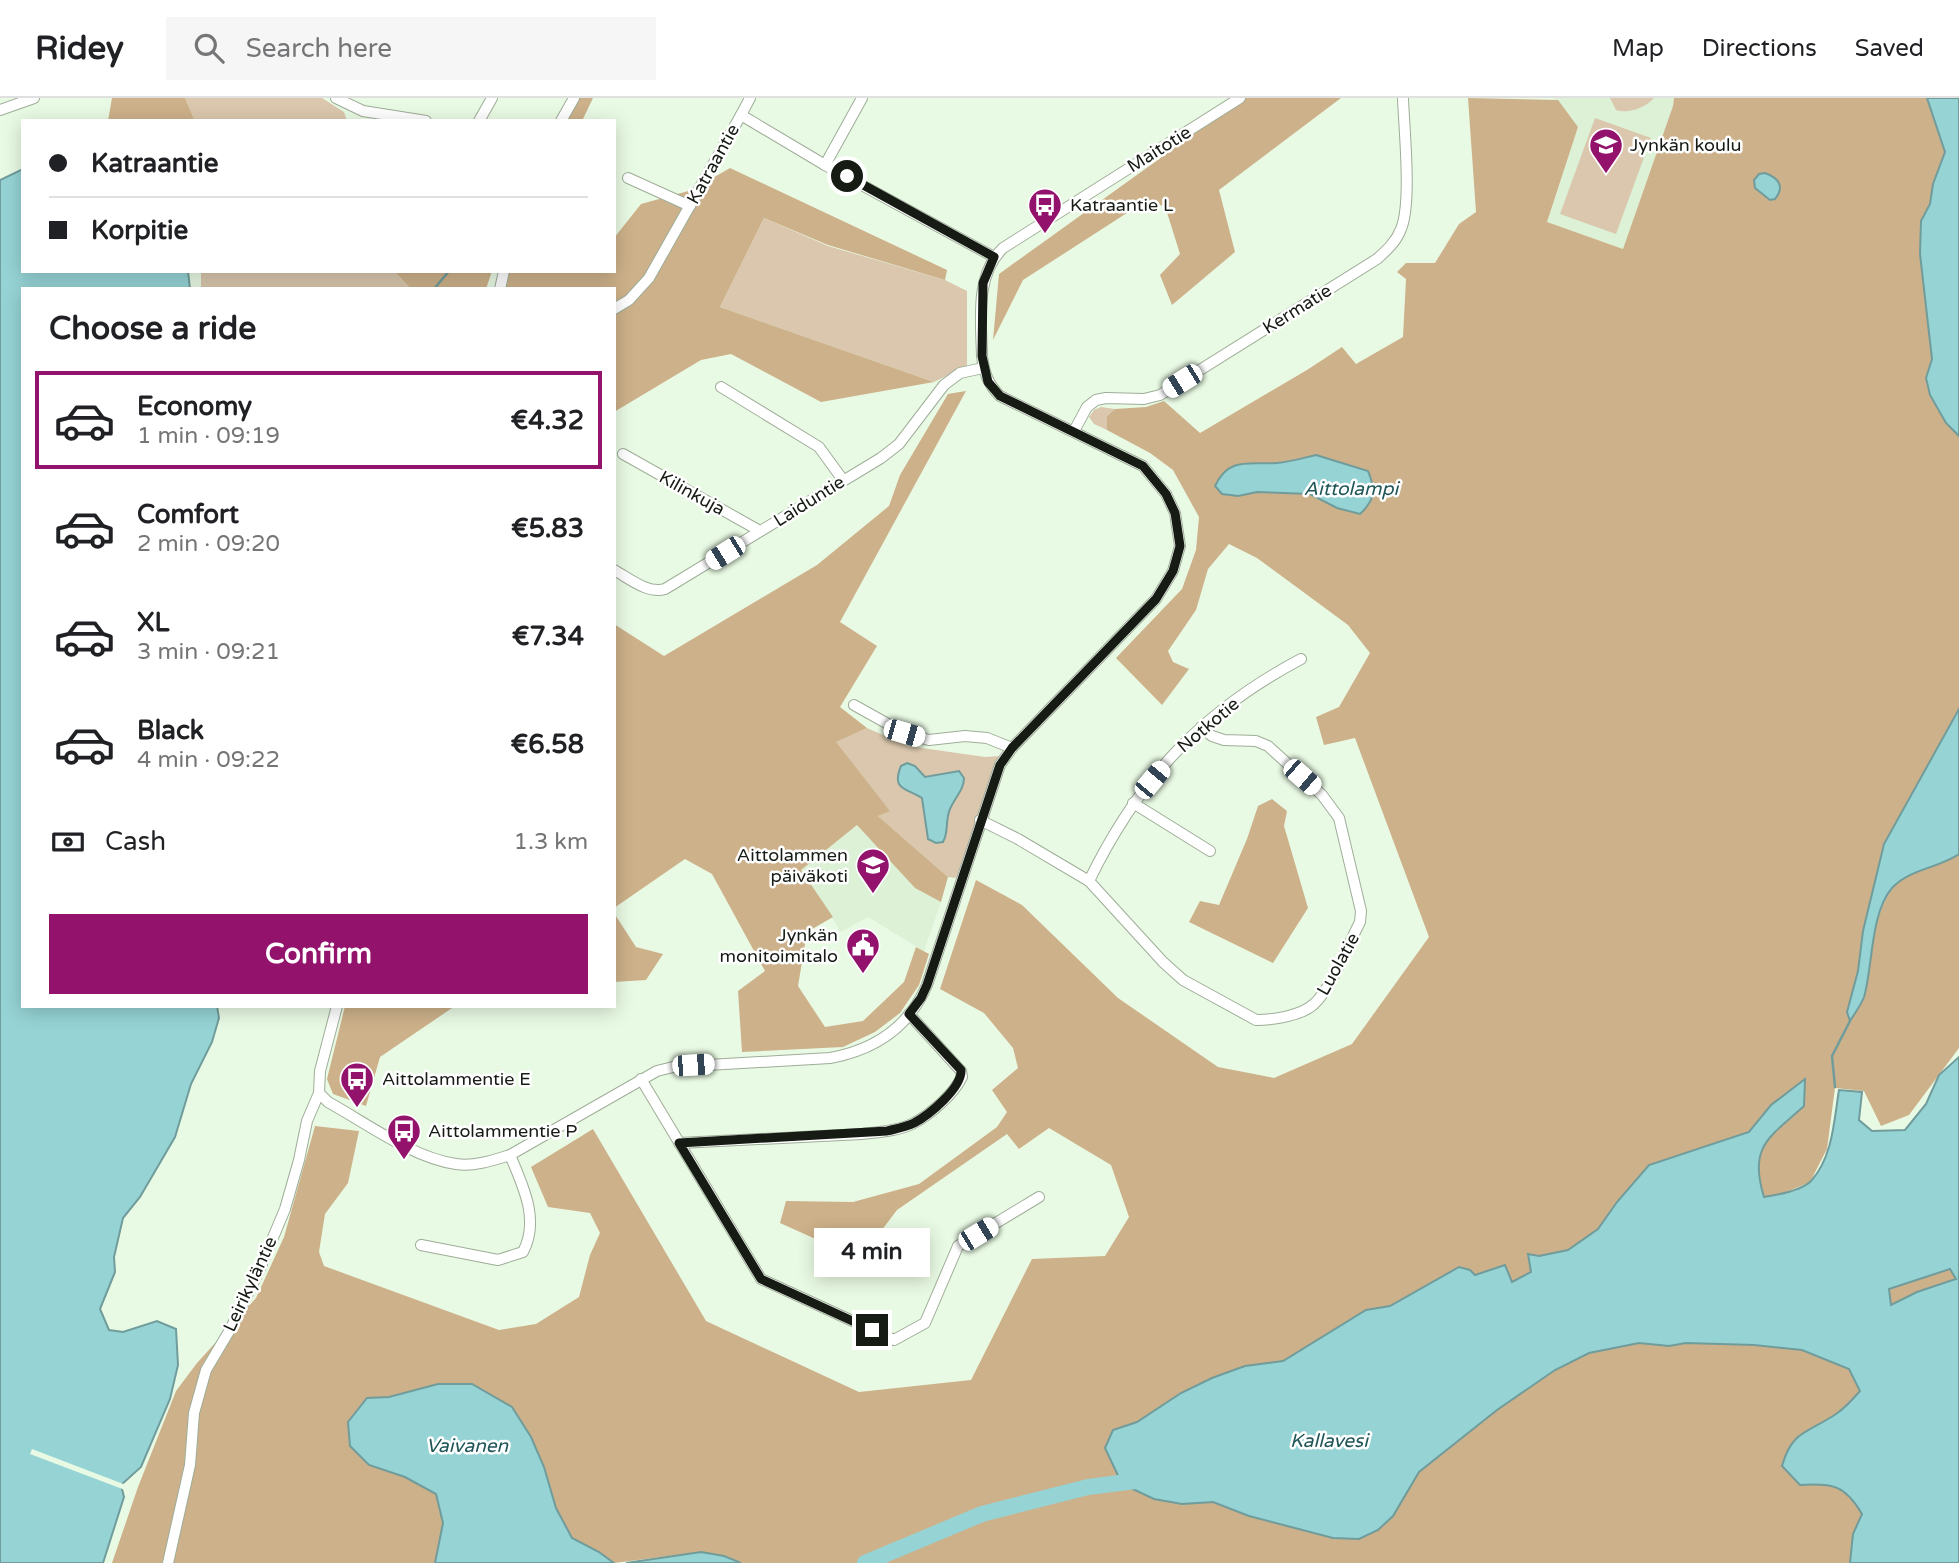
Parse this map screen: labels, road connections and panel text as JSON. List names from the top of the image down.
{
  "streets": {
    "street": [
      "Maitotie",
      "Katraantie",
      "Kermatie",
      "Kilinkuja",
      "Laiduntie",
      "Notkotie",
      "Luolatie",
      "Leirikyläntie"
    ]
  },
  "crossings": [
    ["Maitotie", "Katraantie"],
    ["Kilinkuja", "Laiduntie"],
    ["Notkotie", "Luolatie"]
  ],
  "water": ["Aittolampi", "Kallavesi", "Vaivanen"],
  "places": {
    "school or university": ["Jynkän koulu", "Aittolammen päiväkoti"],
    "bus stop": ["Katraantie L", "Aittolammentie E", "Aittolammentie P"],
    "public building": ["Jynkän monitoimitalo"]
  },
  "page": {
    "header": "Ridey",
    "search": "Search here",
    "nav": ["Map", "Directions", "Saved"],
    "banner": ["Katraantie", "Korpitie"],
    "heading": "Choose a ride",
    "list": [
      {
        "name": "Economy",
        "note": "1 min · 09:19",
        "value": "€4.32"
      },
      {
        "name": "Comfort",
        "note": "2 min · 09:20",
        "value": "€5.83"
      },
      {
        "name": "XL",
        "note": "3 min · 09:21",
        "value": "€7.34"
      },
      {
        "name": "Black",
        "note": "4 min · 09:22",
        "value": "€6.58"
      }
    ],
    "pay": ["Cash", "1.3 km"],
    "buttons": "Confirm",
    "bubble": "4 min"
  }
}
